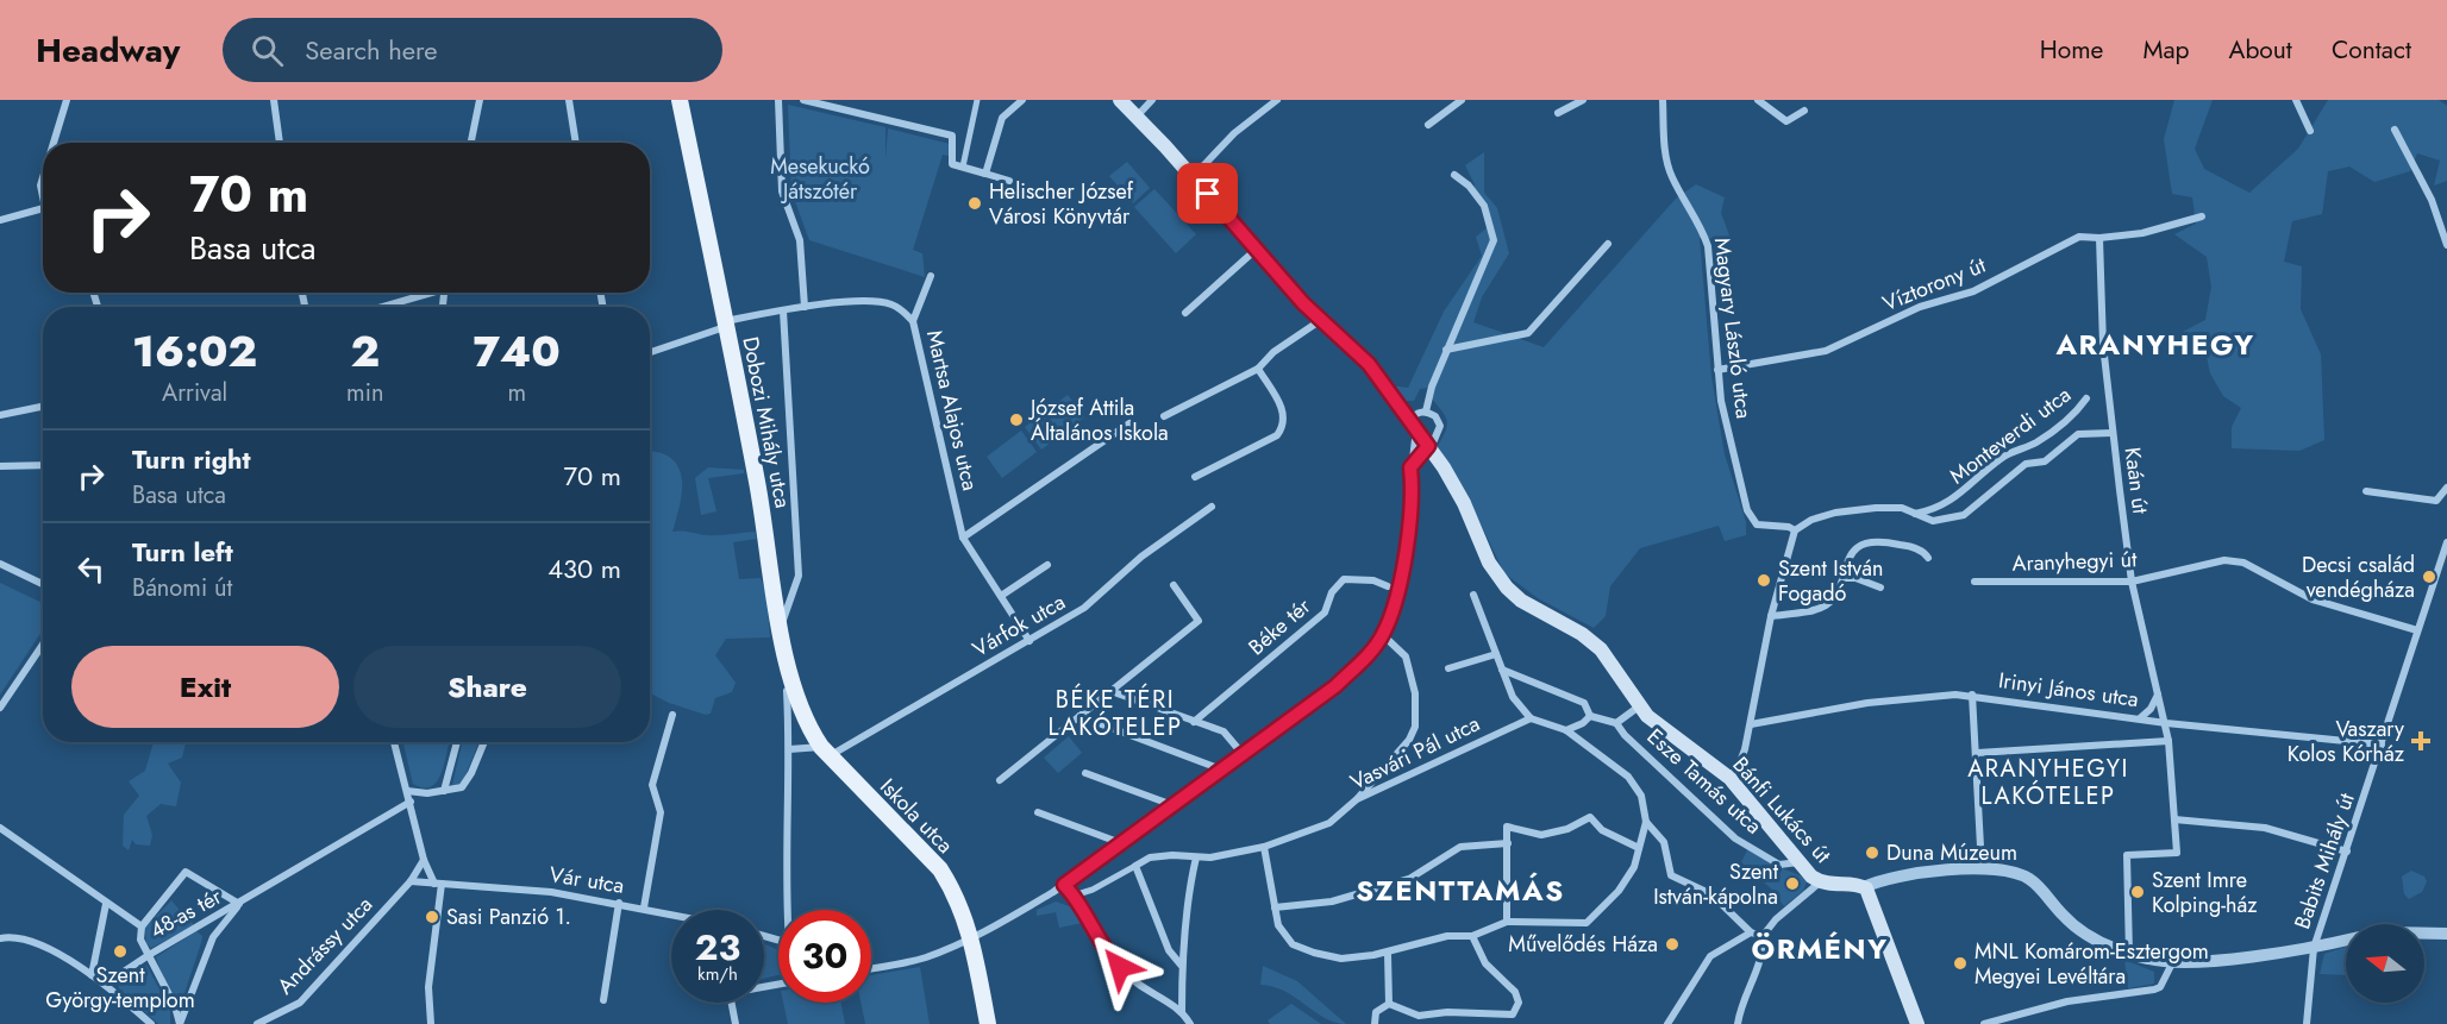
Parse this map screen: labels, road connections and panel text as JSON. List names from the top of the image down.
{
  "streets": {
    "main road": ["Dobozi Mihály utca", "Bánfi Lukács út", "Iskola utca"],
    "street": [
      "Víztorony út",
      "Magyary László utca",
      "Martsa Alajos utca",
      "Monteverdi utca",
      "Kaán út",
      "Aranyhegyi út",
      "Várfok utca",
      "Béke tér",
      "Irinyi János utca",
      "Vasvári Pál utca",
      "Esze Tamás utca",
      "Babits Mihály út",
      "Vár utca",
      "48-as tér",
      "Andrássy utca"
    ]
  },
  "crossings": [
    ["Víztorony út", "Magyary László utca"],
    ["Víztorony út", "Kaán út"],
    ["Magyary László utca", "Monteverdi utca"],
    ["Martsa Alajos utca", "Dobozi Mihály utca"],
    ["Martsa Alajos utca", "Várfok utca"],
    ["Dobozi Mihály utca", "Várfok utca"],
    ["Dobozi Mihály utca", "Iskola utca"],
    ["Monteverdi utca", "Kaán út"],
    ["Kaán út", "Aranyhegyi út"],
    ["Kaán út", "Irinyi János utca"],
    ["Aranyhegyi út", "Babits Mihály út"],
    ["Várfok utca", "Iskola utca"],
    ["Irinyi János utca", "Babits Mihály út"],
    ["Esze Tamás utca", "Bánfi Lukács út"],
    ["Vár utca", "Andrássy utca"]
  ],
  "districts": [
    "ARANYHEGY",
    "BÉKE TÉRI LAKÓTELEP",
    "ARANYHEGYI LAKÓTELEP",
    "SZENTTAMÁS",
    "ÖRMÉNY"
  ],
  "parks": ["Mesekuckó Játszótér"],
  "places": {
    "other": [
      "Helischer József Városi Könyvtár",
      "József Attila Általános Iskola",
      "Decsi család vendégháza",
      "Szent István Fogadó",
      "Duna Múzeum",
      "Szent István-kápolna",
      "Szent Imre Kolping-ház",
      "Sasi Panzió 1.",
      "Művelődés Háza",
      "Szent György-templom",
      "MNL Komárom-Esztergom Megyei Levéltára"
    ],
    "health": ["Vaszary Kolos Kórház"]
  },
  "north": "left",
  "page": {
    "header": "Headway",
    "search": "Search here",
    "nav": [
      "Home",
      "Map",
      "About",
      "Contact"
    ],
    "turn": ["70 m", "Basa utca"],
    "eta": [
      "16:02",
      "Arrival",
      "2",
      "min",
      "740",
      "m"
    ],
    "list": [
      {
        "name": "Turn right",
        "note": "Basa utca",
        "value": "70 m"
      },
      {
        "name": "Turn left",
        "note": "Bánomi út",
        "value": "430 m"
      }
    ],
    "buttons": ["Exit", "Share"],
    "speed": "23 km/h",
    "limit": "30"
  }
}
